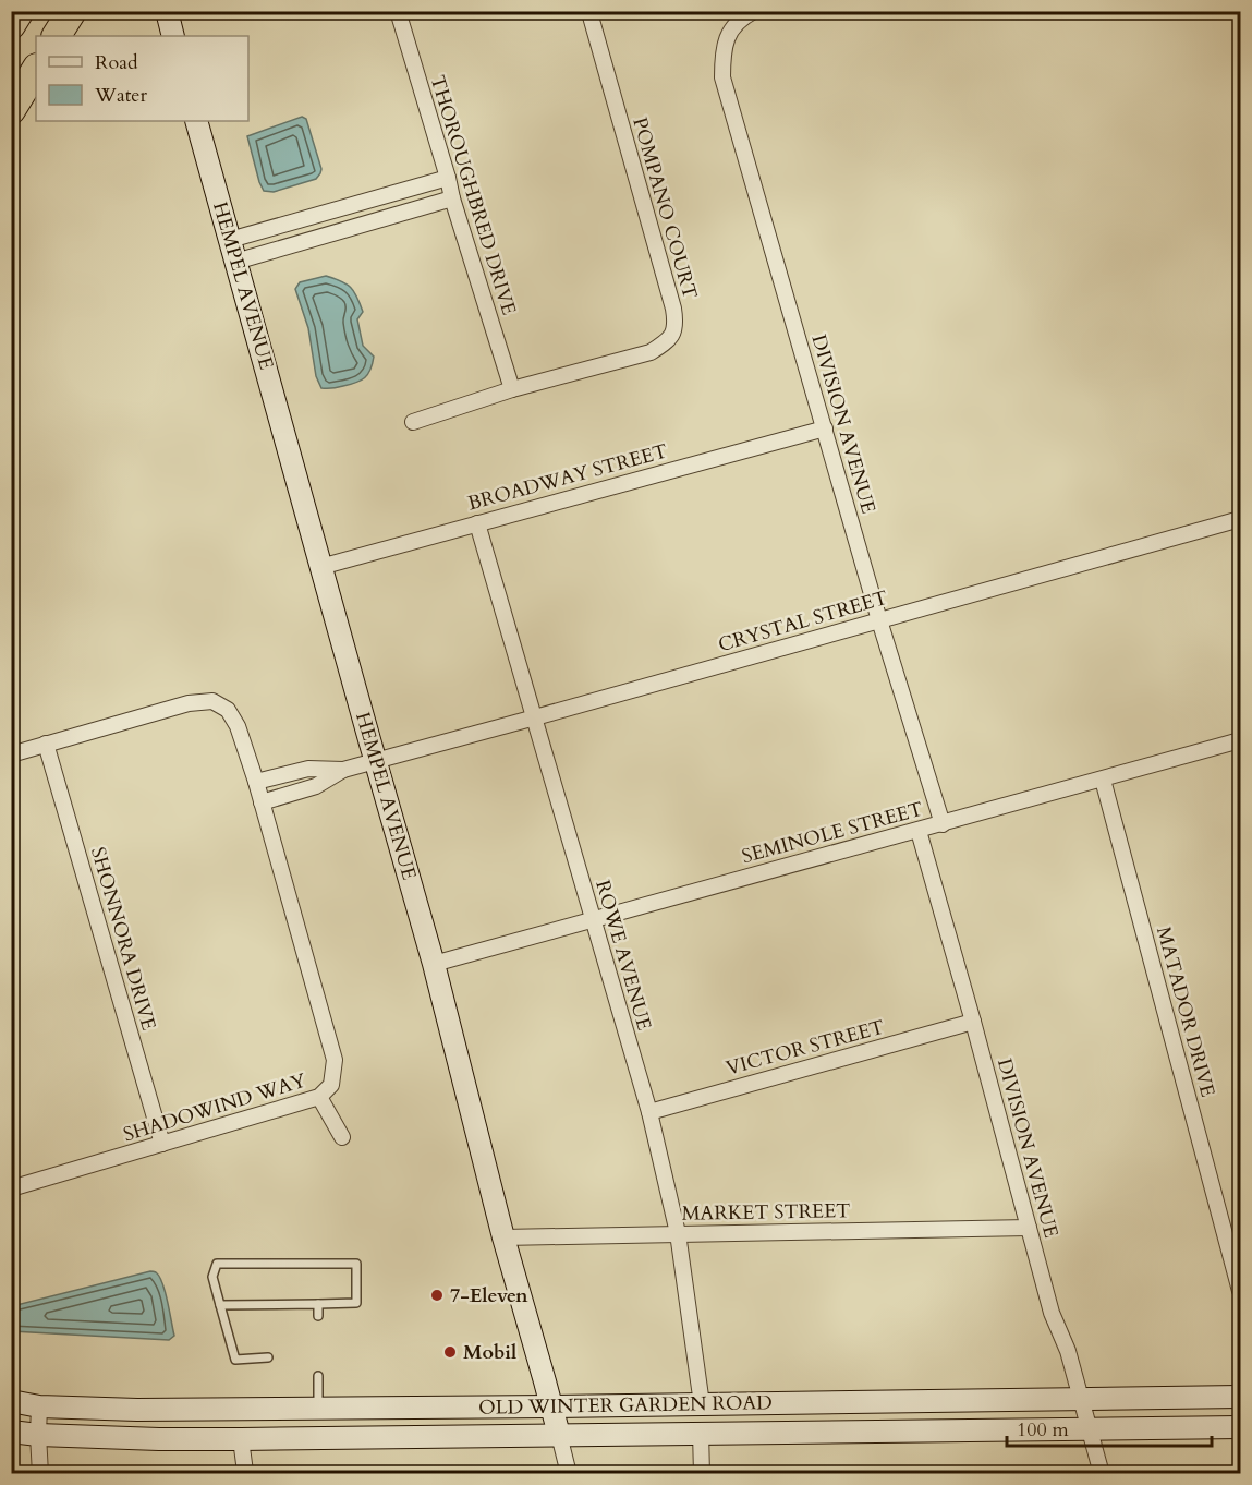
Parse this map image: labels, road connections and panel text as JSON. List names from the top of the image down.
{
  "streets": {
    "main road": ["HEMPEL AVENUE", "OLD WINTER GARDEN ROAD"],
    "street": [
      "THOROUGHBRED DRIVE",
      "POMPANO COURT",
      "DIVISION AVENUE",
      "BROADWAY STREET",
      "CRYSTAL STREET",
      "SEMINOLE STREET",
      "SHONNORA DRIVE",
      "ROWE AVENUE",
      "MATADOR DRIVE",
      "VICTOR STREET",
      "SHADOWIND WAY",
      "MARKET STREET"
    ]
  },
  "crossings": [
    ["THOROUGHBRED DRIVE", "POMPANO COURT"],
    ["HEMPEL AVENUE", "BROADWAY STREET"],
    ["HEMPEL AVENUE", "CRYSTAL STREET"],
    ["HEMPEL AVENUE", "SEMINOLE STREET"],
    ["HEMPEL AVENUE", "MARKET STREET"],
    ["HEMPEL AVENUE", "OLD WINTER GARDEN ROAD"],
    ["DIVISION AVENUE", "BROADWAY STREET"],
    ["DIVISION AVENUE", "CRYSTAL STREET"],
    ["DIVISION AVENUE", "SEMINOLE STREET"],
    ["DIVISION AVENUE", "VICTOR STREET"],
    ["DIVISION AVENUE", "MARKET STREET"],
    ["DIVISION AVENUE", "OLD WINTER GARDEN ROAD"],
    ["BROADWAY STREET", "ROWE AVENUE"],
    ["CRYSTAL STREET", "ROWE AVENUE"],
    ["SEMINOLE STREET", "ROWE AVENUE"],
    ["SEMINOLE STREET", "MATADOR DRIVE"],
    ["SHONNORA DRIVE", "SHADOWIND WAY"],
    ["ROWE AVENUE", "VICTOR STREET"],
    ["ROWE AVENUE", "MARKET STREET"],
    ["ROWE AVENUE", "OLD WINTER GARDEN ROAD"]
  ],
  "places": ["7-Eleven", "Mobil"],
  "legend": ["Road", "Water"],
  "scale_bar": "100 m"
}
